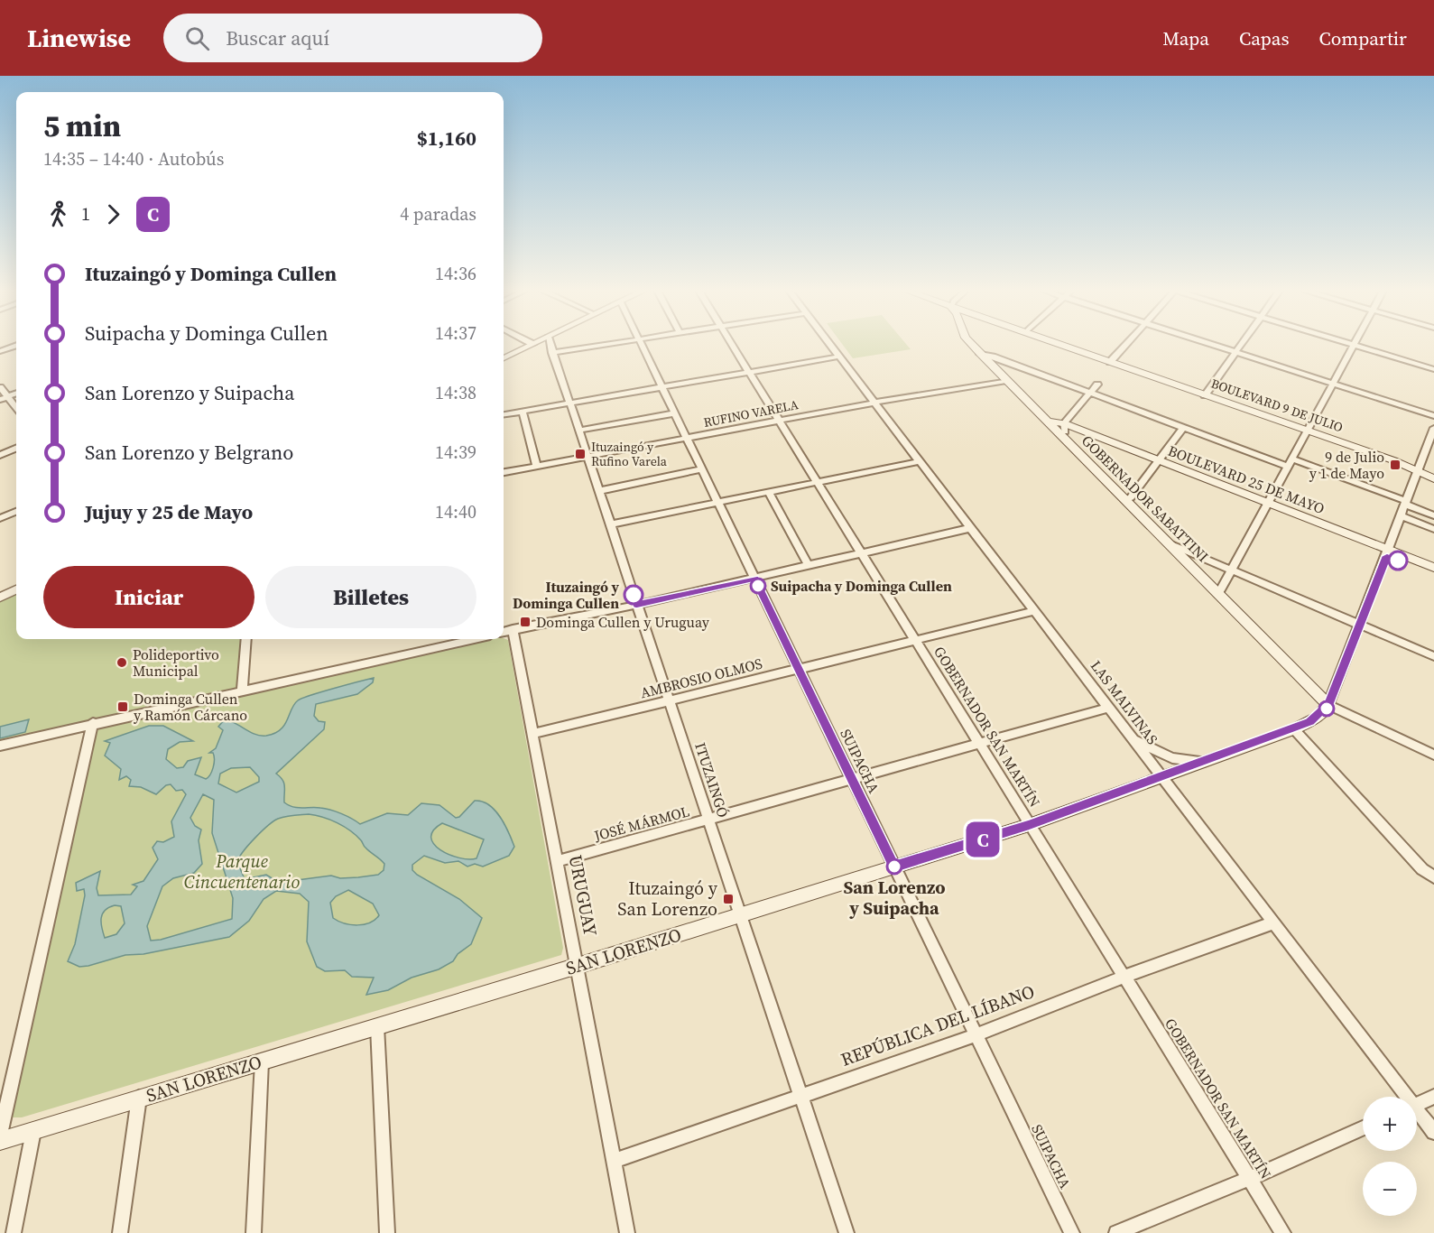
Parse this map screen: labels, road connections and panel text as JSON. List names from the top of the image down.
{
  "streets": {
    "main road": [
      "BOULEVARD 9 DE JULIO",
      "BOULEVARD 25 DE MAYO",
      "GOBERNADOR SABATTINI",
      "SAN LORENZO"
    ],
    "street": [
      "RUFINO VARELA",
      "AMBROSIO OLMOS",
      "LAS MALVINAS",
      "GOBERNADOR SAN MARTÍN",
      "SUIPACHA",
      "ITUZAINGÓ",
      "JOSÉ MÁRMOL",
      "URUGUAY",
      "REPÚBLICA DEL LÍBANO"
    ]
  },
  "crossings": [
    ["RUFINO VARELA", "BOULEVARD 25 DE MAYO"],
    ["RUFINO VARELA", "LAS MALVINAS"],
    ["RUFINO VARELA", "GOBERNADOR SAN MARTÍN"],
    ["RUFINO VARELA", "SUIPACHA"],
    ["RUFINO VARELA", "ITUZAINGÓ"],
    ["BOULEVARD 25 DE MAYO", "GOBERNADOR SABATTINI"],
    ["GOBERNADOR SABATTINI", "SAN LORENZO"],
    ["AMBROSIO OLMOS", "LAS MALVINAS"],
    ["AMBROSIO OLMOS", "GOBERNADOR SAN MARTÍN"],
    ["AMBROSIO OLMOS", "SUIPACHA"],
    ["AMBROSIO OLMOS", "ITUZAINGÓ"],
    ["AMBROSIO OLMOS", "URUGUAY"],
    ["LAS MALVINAS", "JOSÉ MÁRMOL"],
    ["LAS MALVINAS", "SAN LORENZO"],
    ["LAS MALVINAS", "REPÚBLICA DEL LÍBANO"],
    ["GOBERNADOR SAN MARTÍN", "JOSÉ MÁRMOL"],
    ["GOBERNADOR SAN MARTÍN", "SAN LORENZO"],
    ["GOBERNADOR SAN MARTÍN", "REPÚBLICA DEL LÍBANO"],
    ["SUIPACHA", "JOSÉ MÁRMOL"],
    ["SUIPACHA", "SAN LORENZO"],
    ["SUIPACHA", "REPÚBLICA DEL LÍBANO"],
    ["ITUZAINGÓ", "JOSÉ MÁRMOL"],
    ["ITUZAINGÓ", "SAN LORENZO"],
    ["ITUZAINGÓ", "REPÚBLICA DEL LÍBANO"],
    ["JOSÉ MÁRMOL", "URUGUAY"],
    ["URUGUAY", "SAN LORENZO"],
    ["URUGUAY", "REPÚBLICA DEL LÍBANO"]
  ],
  "parks": ["Parque Cincuentenario"],
  "places": {
    "transit": [
      "Ituzaingó y Rufino Varela",
      "9 de Julio y 1 de Mayo",
      "Dominga Cullen y Uruguay",
      "Dominga Cullen y Ramón Cárcano",
      "Ituzaingó y San Lorenzo"
    ],
    "other": [
      "Suipacha y Dominga Cullen",
      "Ituzaingó y Dominga Cullen",
      "Polideportivo Municipal",
      "San Lorenzo y Suipacha"
    ]
  },
  "lines": ["bus line C"],
  "page": {
    "header": "Linewise",
    "search": "Buscar aquí",
    "nav": ["Mapa", "Capas", "Compartir"],
    "on_map": "C",
    "heading": ["5 min", "14:35 – 14:40 · Autobús", "$1,160"],
    "legs": ["1", "C", "4 paradas"],
    "list": [
      {
        "name": "Ituzaingó y Dominga Cullen",
        "value": "14:36"
      },
      {
        "name": "Suipacha y Dominga Cullen",
        "value": "14:37"
      },
      {
        "name": "San Lorenzo y Suipacha",
        "value": "14:38"
      },
      {
        "name": "San Lorenzo y Belgrano",
        "value": "14:39"
      },
      {
        "name": "Jujuy y 25 de Mayo",
        "value": "14:40"
      }
    ],
    "buttons": ["Iniciar", "Billetes"],
    "map_buttons": ["+", "−"]
  }
}
